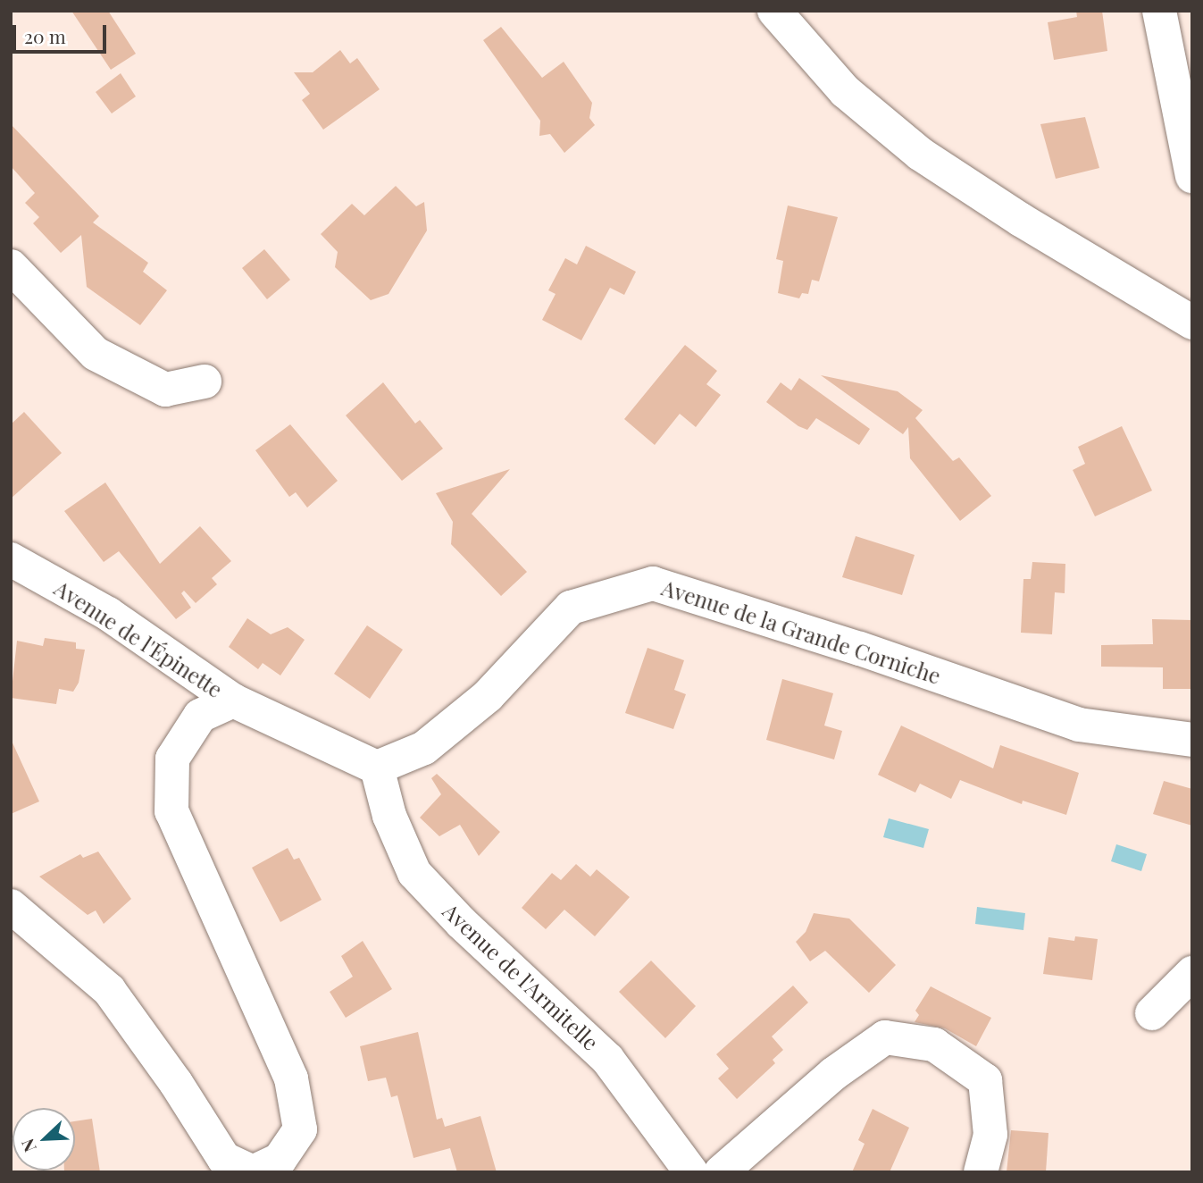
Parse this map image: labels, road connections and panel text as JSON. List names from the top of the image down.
{
  "streets": {
    "street": ["Avenue de la Grande Corniche", "Avenue de l'Épinette", "Avenue de l'Armitelle"]
  },
  "crossings": [
    ["Avenue de la Grande Corniche", "Avenue de l'Armitelle"]
  ],
  "scale_bar": "20 m",
  "north": "bottom left"
}
